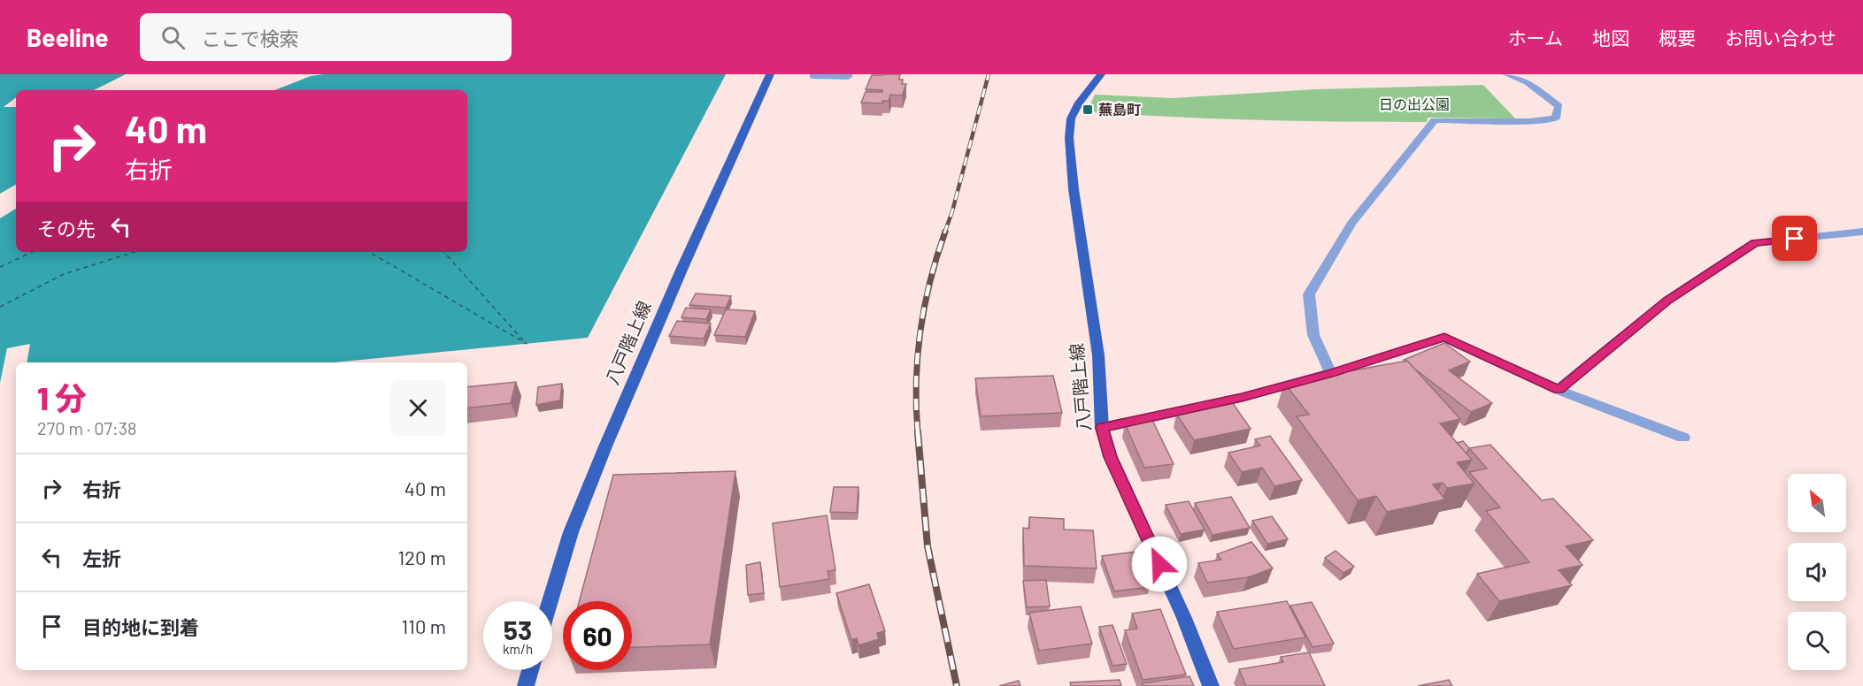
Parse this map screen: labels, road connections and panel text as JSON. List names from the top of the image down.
{
  "streets": {
    "main road": ["八戸階上線"]
  },
  "parks": ["日の出公園"],
  "places": {
    "transit": ["蕪島町"]
  },
  "north": "top left",
  "page": {
    "header": "Beeline",
    "search": "ここで検索",
    "nav": [
      "ホーム",
      "地図",
      "概要",
      "お問い合わせ"
    ],
    "turn": ["40 m", "右折"],
    "then": "その先",
    "heading": ["1 分", "270 m · 07:38"],
    "list": [
      {
        "name": "右折",
        "value": "40 m"
      },
      {
        "name": "左折",
        "value": "120 m"
      },
      {
        "name": "目的地に到着",
        "value": "110 m"
      }
    ],
    "speed": "53 km/h",
    "limit": "60"
  }
}
